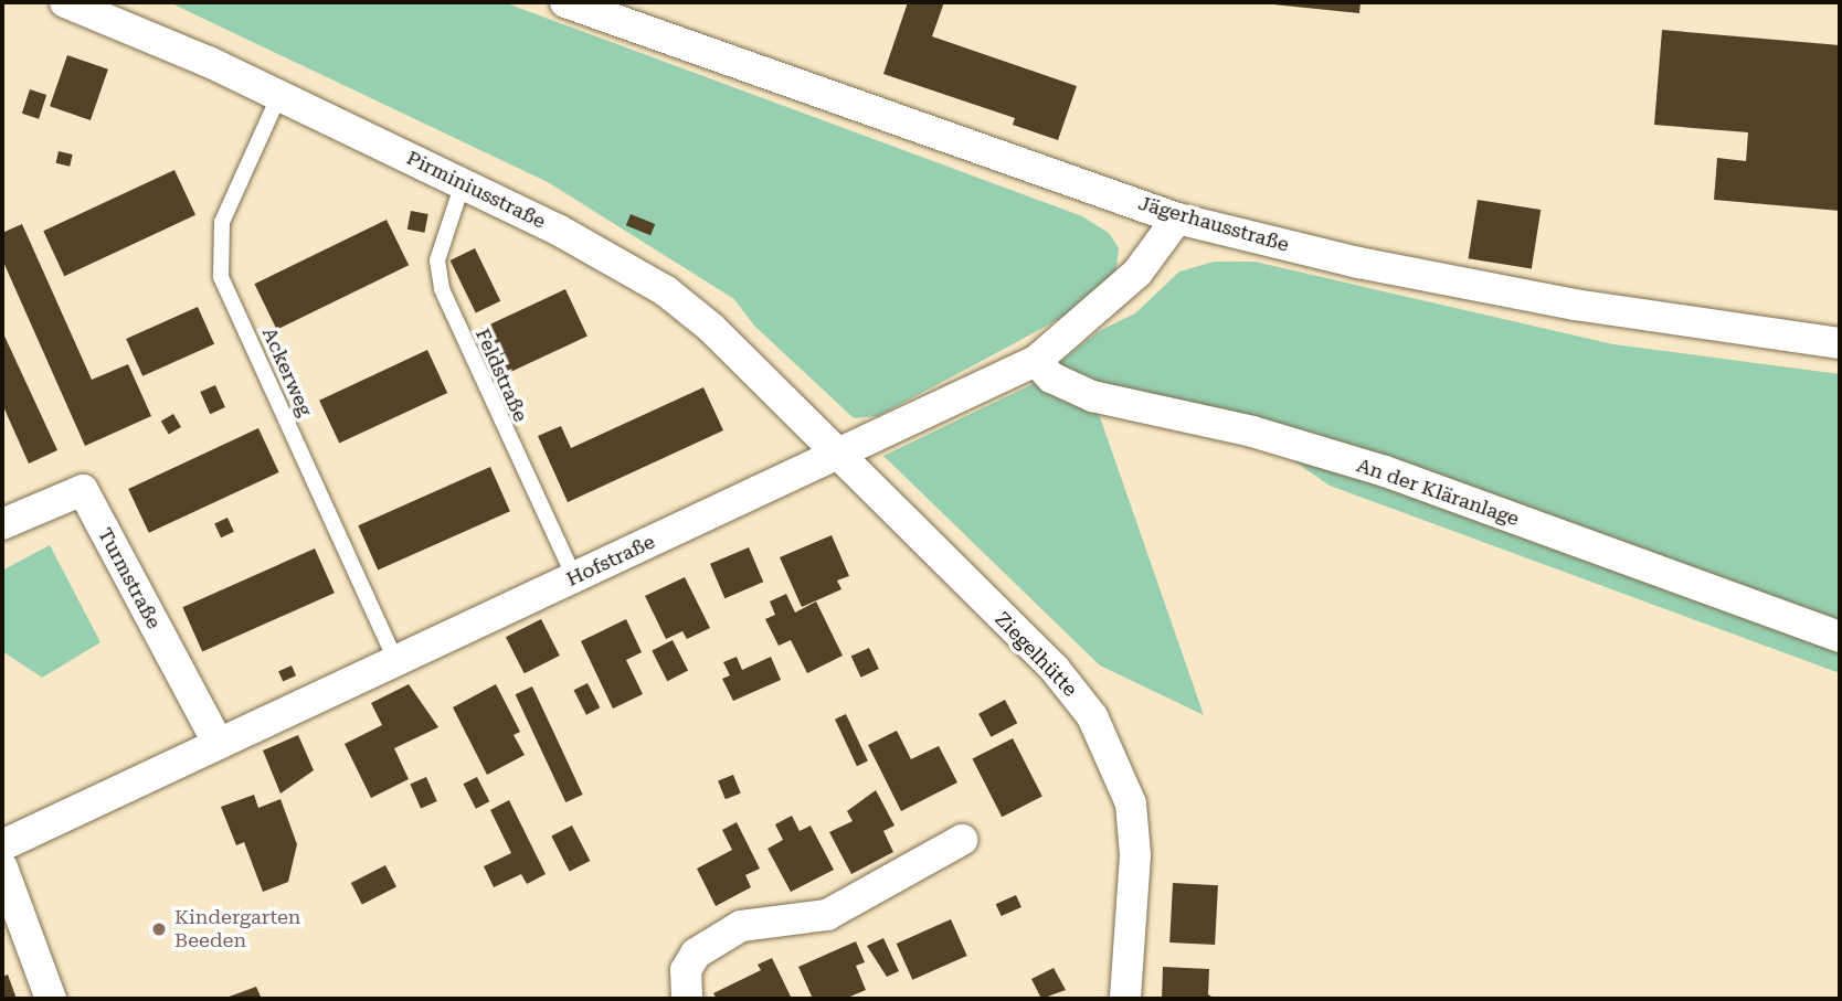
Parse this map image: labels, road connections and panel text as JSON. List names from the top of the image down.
{
  "streets": {
    "street": [
      "Pirminiusstraße",
      "Jägerhausstraße",
      "An der Kläranlage",
      "Hofstraße",
      "Turmstraße",
      "Ziegelhütte"
    ],
    "lane": ["Ackerweg", "Feldstraße"]
  },
  "crossings": [
    ["Pirminiusstraße", "Ackerweg"],
    ["Pirminiusstraße", "Feldstraße"],
    ["Pirminiusstraße", "Hofstraße"],
    ["Pirminiusstraße", "Ziegelhütte"],
    ["Jägerhausstraße", "Hofstraße"],
    ["Ackerweg", "Hofstraße"],
    ["Feldstraße", "Hofstraße"],
    ["An der Kläranlage", "Hofstraße"],
    ["Hofstraße", "Turmstraße"],
    ["Hofstraße", "Ziegelhütte"]
  ],
  "places": ["Kindergarten Beeden"]
}
